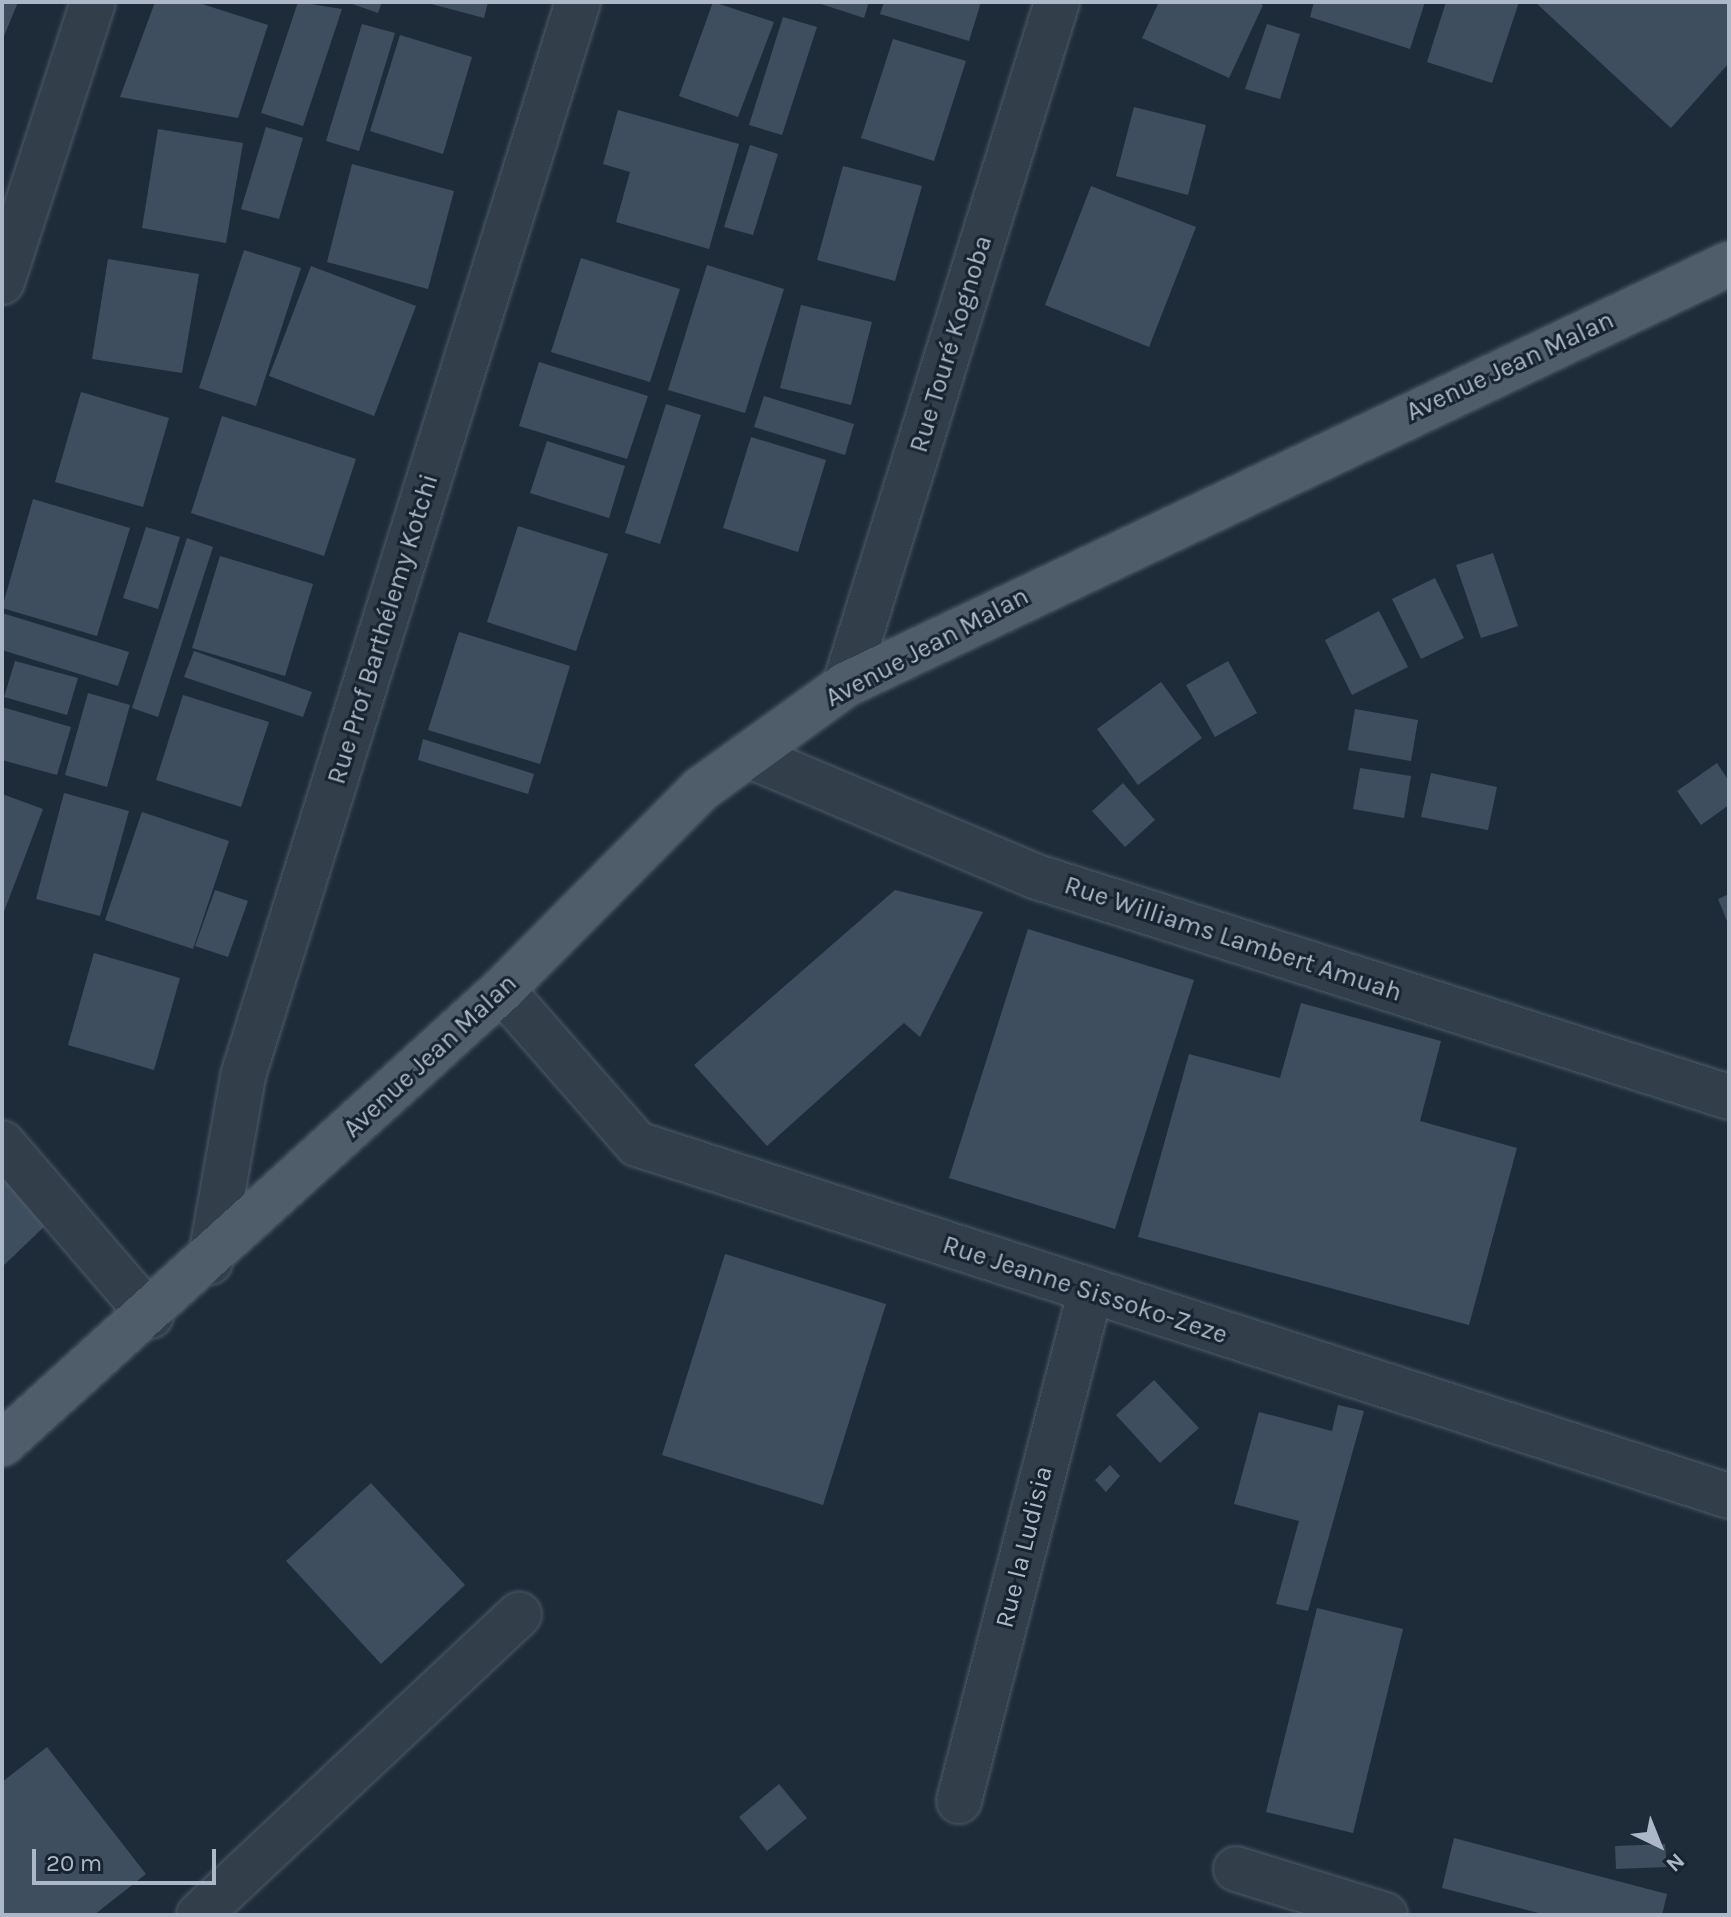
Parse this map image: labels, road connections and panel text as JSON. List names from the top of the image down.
{
  "streets": {
    "main road": ["Avenue Jean Malan"],
    "street": [
      "Rue Touré Kognoba",
      "Rue Prof Barthélemy Kotchi",
      "Rue Williams Lambert Amuah",
      "Rue Jeanne Sissoko-Zeze",
      "Rue la Ludisia"
    ]
  },
  "crossings": [
    ["Rue Touré Kognoba", "Avenue Jean Malan"],
    ["Avenue Jean Malan", "Rue Prof Barthélemy Kotchi"],
    ["Avenue Jean Malan", "Rue Williams Lambert Amuah"],
    ["Avenue Jean Malan", "Rue Jeanne Sissoko-Zeze"],
    ["Rue Jeanne Sissoko-Zeze", "Rue la Ludisia"]
  ],
  "scale_bar": "20 m",
  "north": "bottom right"
}
